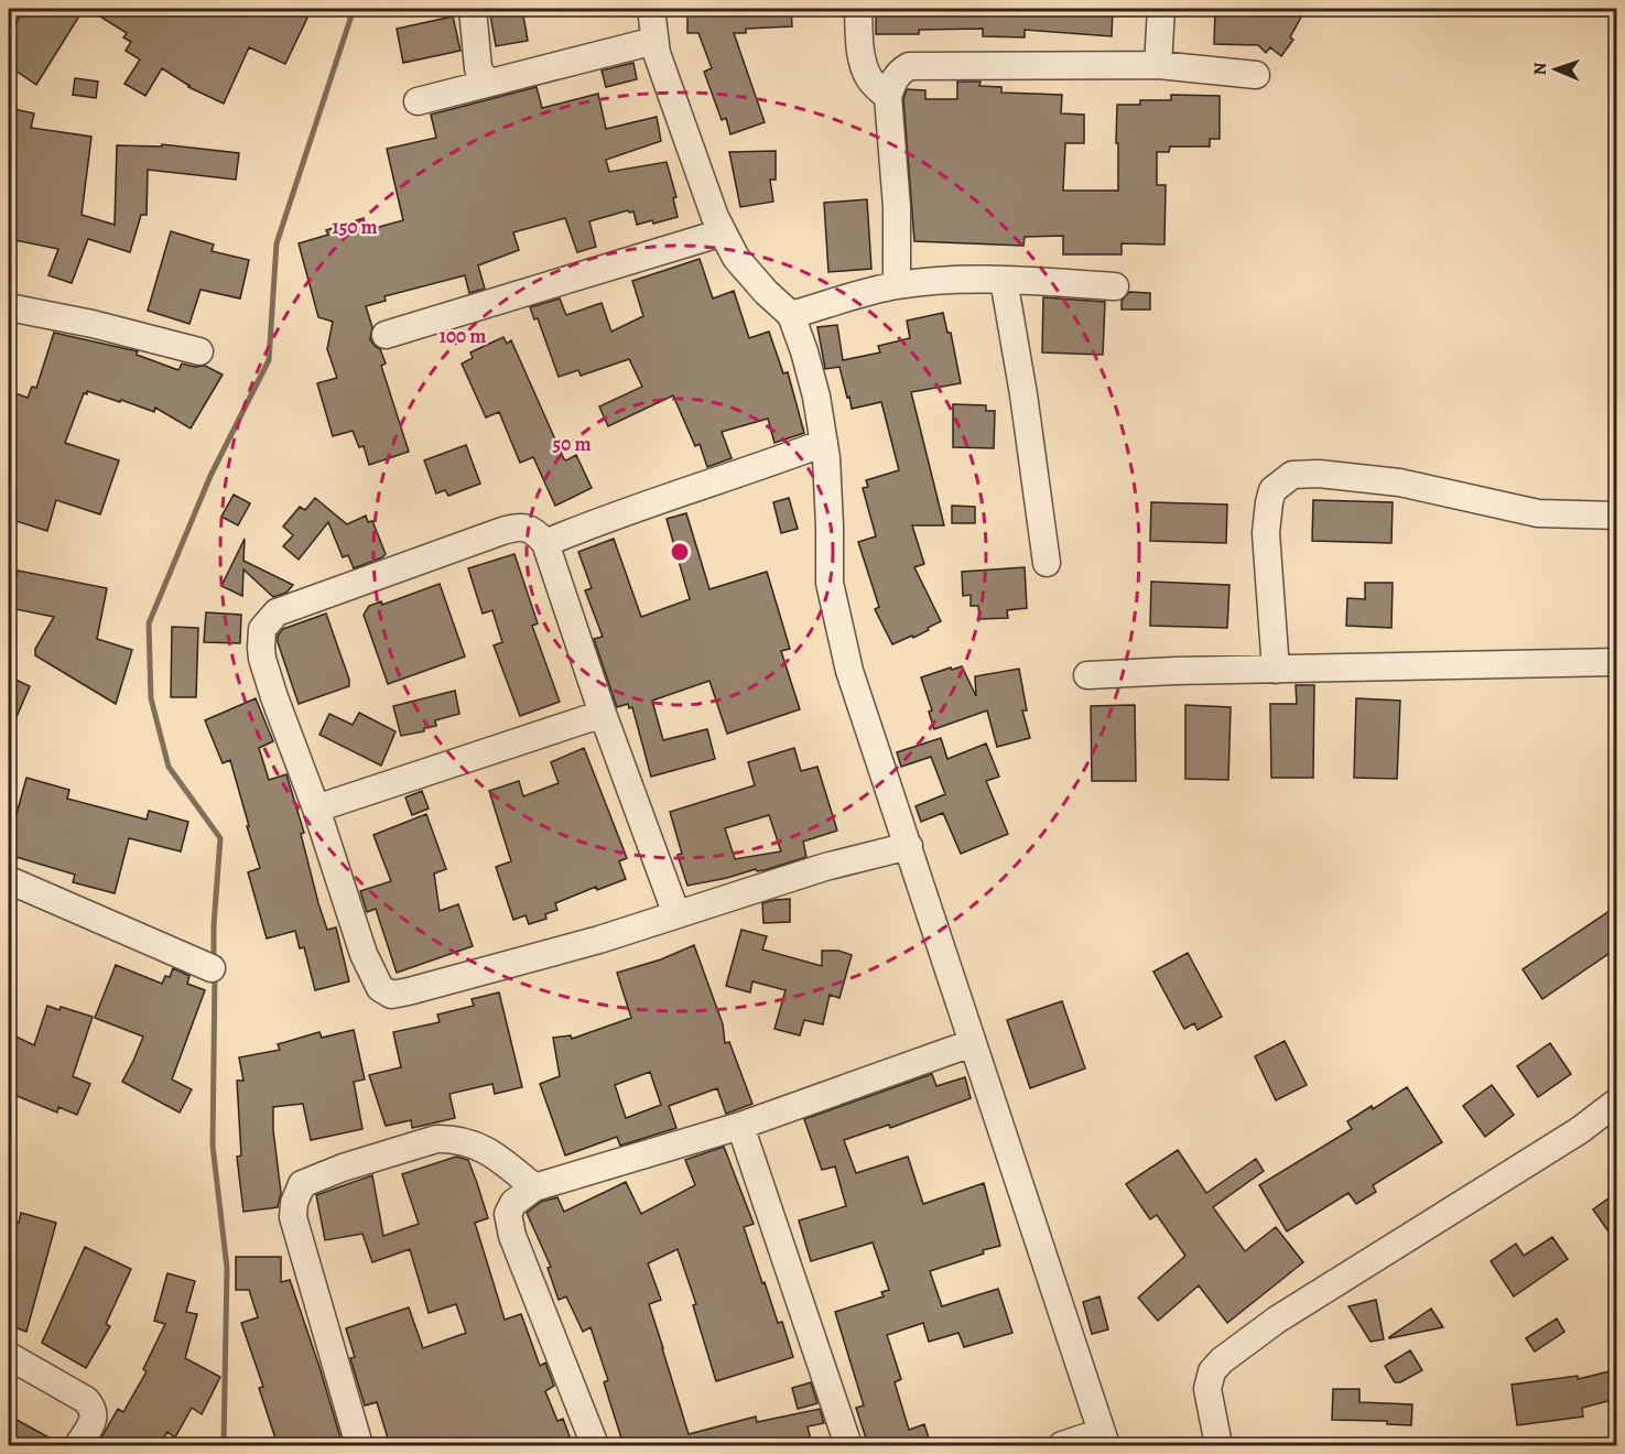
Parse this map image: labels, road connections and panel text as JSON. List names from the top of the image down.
{
  "north": "left",
  "rings": ["150 m", "100 m", "50 m"]
}
